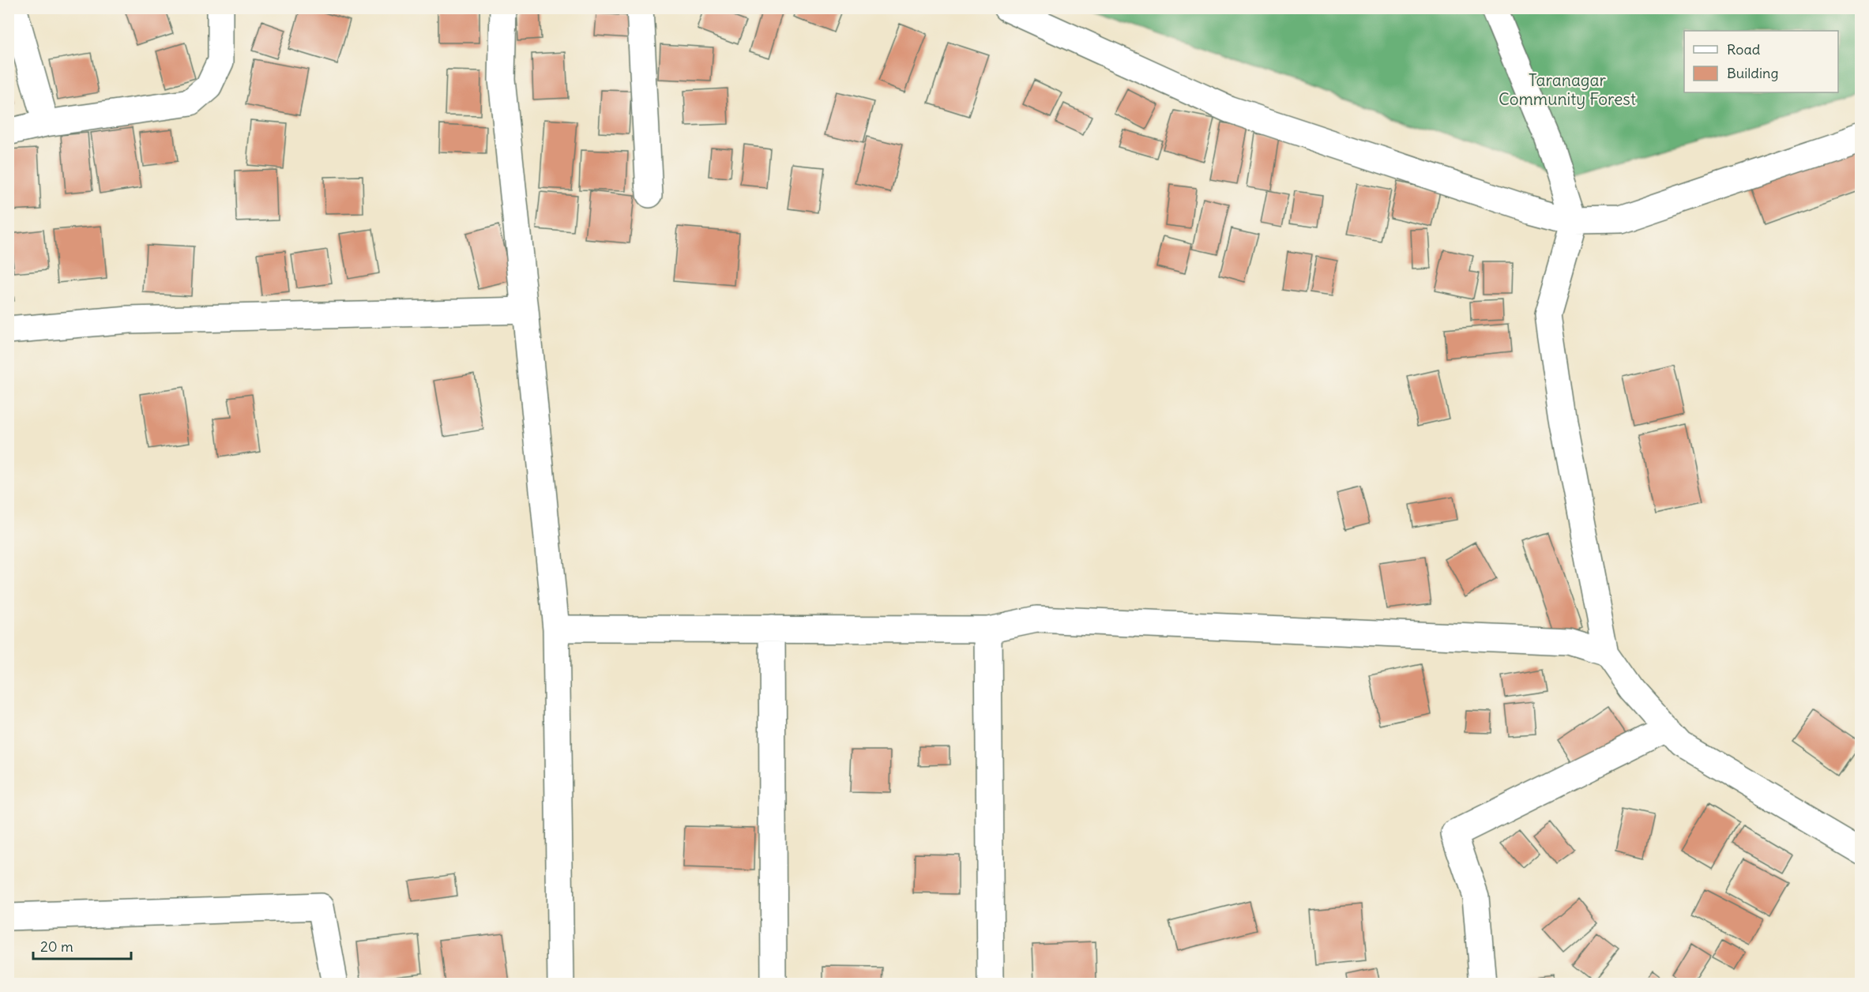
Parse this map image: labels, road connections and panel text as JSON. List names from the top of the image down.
{
  "parks": ["Taranagar Community Forest"],
  "legend": ["Road", "Building"],
  "scale_bar": "20 m"
}
